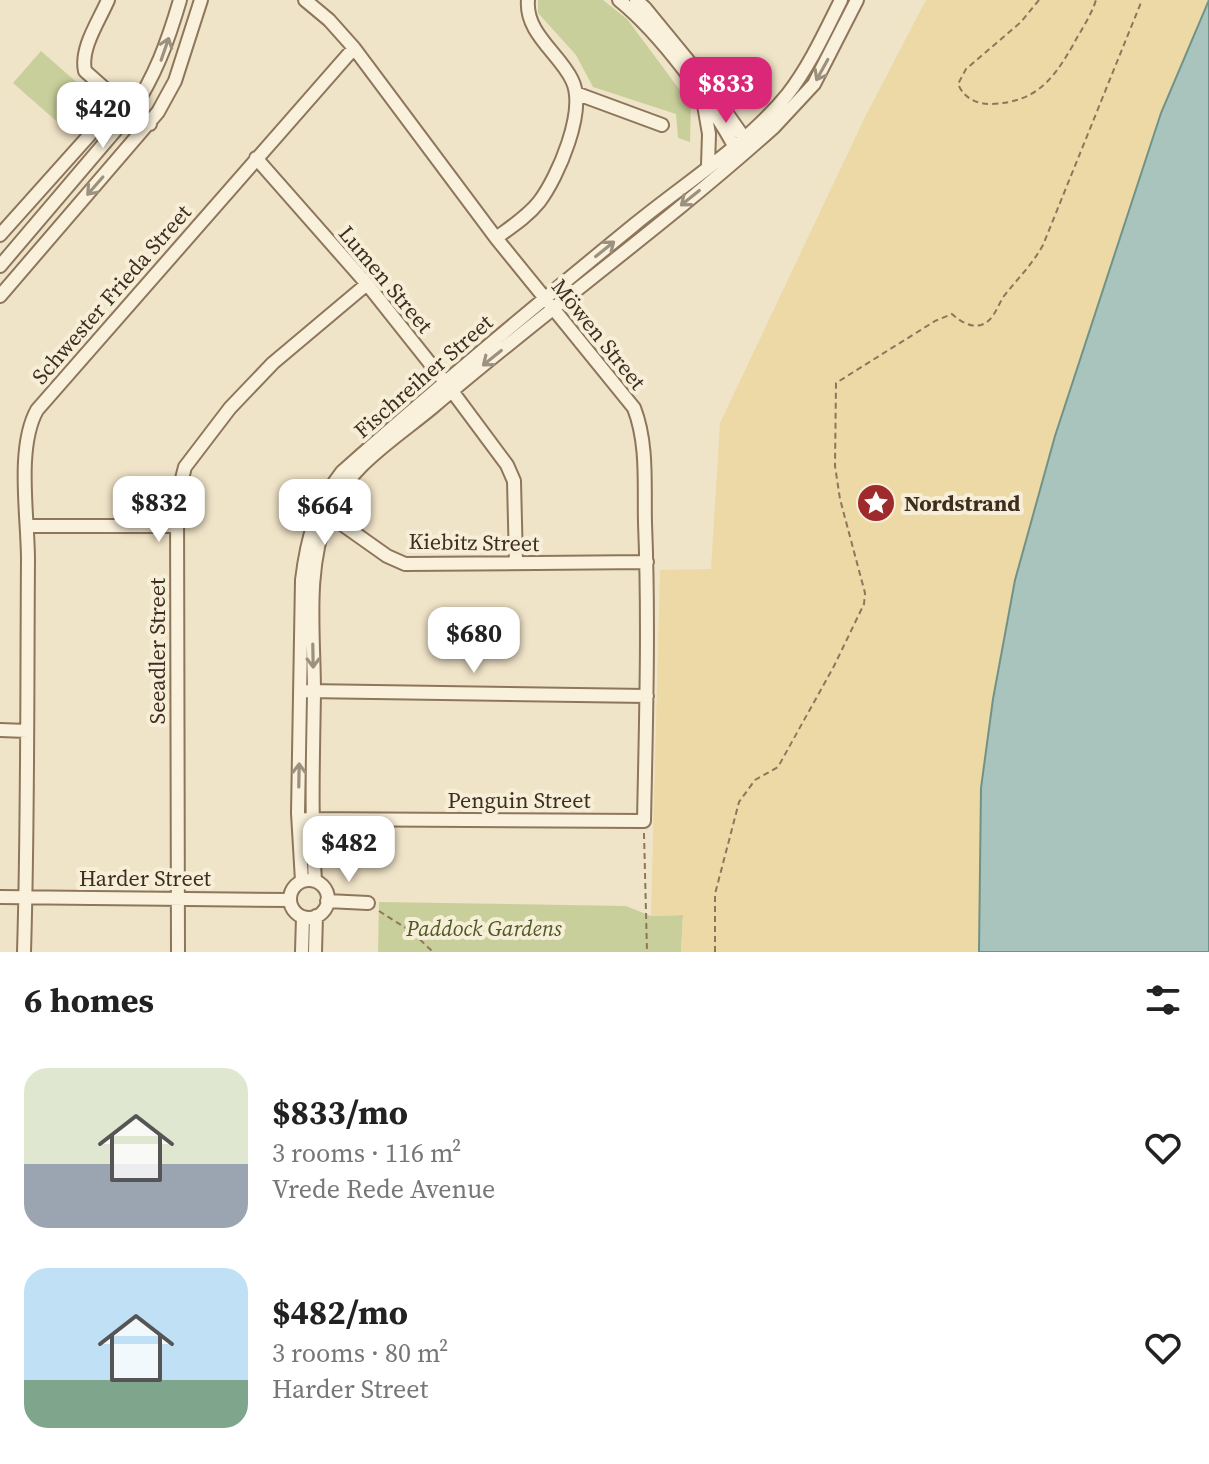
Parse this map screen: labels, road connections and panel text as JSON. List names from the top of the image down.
{
  "streets": {
    "street": [
      "Lumen Street",
      "Schwester Frieda Street",
      "Möwen Street",
      "Fischreiher Street",
      "Kiebitz Street",
      "Seeadler Street",
      "Penguin Street",
      "Harder Street"
    ]
  },
  "crossings": [
    ["Lumen Street", "Schwester Frieda Street"],
    ["Lumen Street", "Fischreiher Street"],
    ["Lumen Street", "Kiebitz Street"],
    ["Lumen Street", "Seeadler Street"],
    ["Schwester Frieda Street", "Möwen Street"],
    ["Schwester Frieda Street", "Harder Street"],
    ["Möwen Street", "Fischreiher Street"],
    ["Möwen Street", "Kiebitz Street"],
    ["Möwen Street", "Penguin Street"],
    ["Fischreiher Street", "Kiebitz Street"],
    ["Fischreiher Street", "Penguin Street"],
    ["Fischreiher Street", "Harder Street"],
    ["Seeadler Street", "Harder Street"]
  ],
  "parks": ["Paddock Gardens"],
  "places": {
    "place": ["Nordstrand"]
  },
  "page": {
    "price": [
      "$833",
      "$420",
      "$832",
      "$664",
      "$680",
      "$482"
    ],
    "heading": "6 homes",
    "list": [
      {
        "name": "$833/mo",
        "note": "3 rooms · 116 m² · Vrede Rede Avenue"
      },
      {
        "name": "$482/mo",
        "note": "3 rooms · 80 m² · Harder Street"
      }
    ]
  }
}
